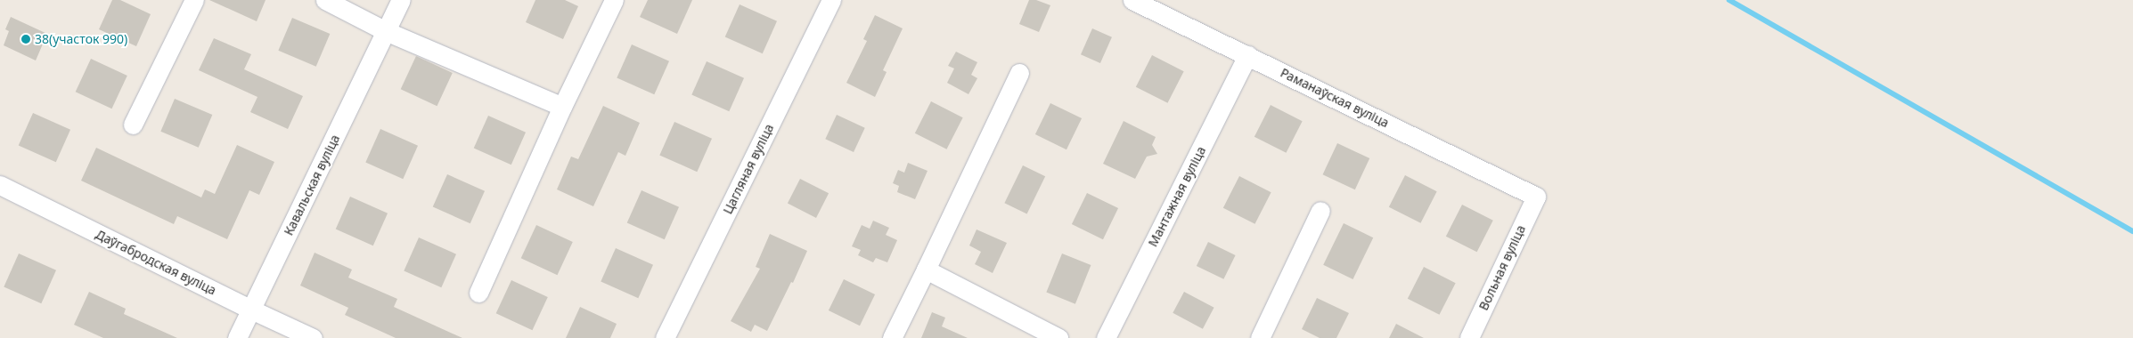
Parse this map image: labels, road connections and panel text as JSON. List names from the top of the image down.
{
  "streets": {
    "street": [
      "Раманаўская вуліца",
      "Цагляная вуліца",
      "Кавальская вуліца",
      "Мантажная вуліца",
      "Даўгабродская вуліца",
      "Вольная вуліца"
    ]
  },
  "crossings": [
    ["Раманаўская вуліца", "Мантажная вуліца"],
    ["Раманаўская вуліца", "Вольная вуліца"],
    ["Кавальская вуліца", "Даўгабродская вуліца"]
  ],
  "places": ["38(участок 990)"]
}
